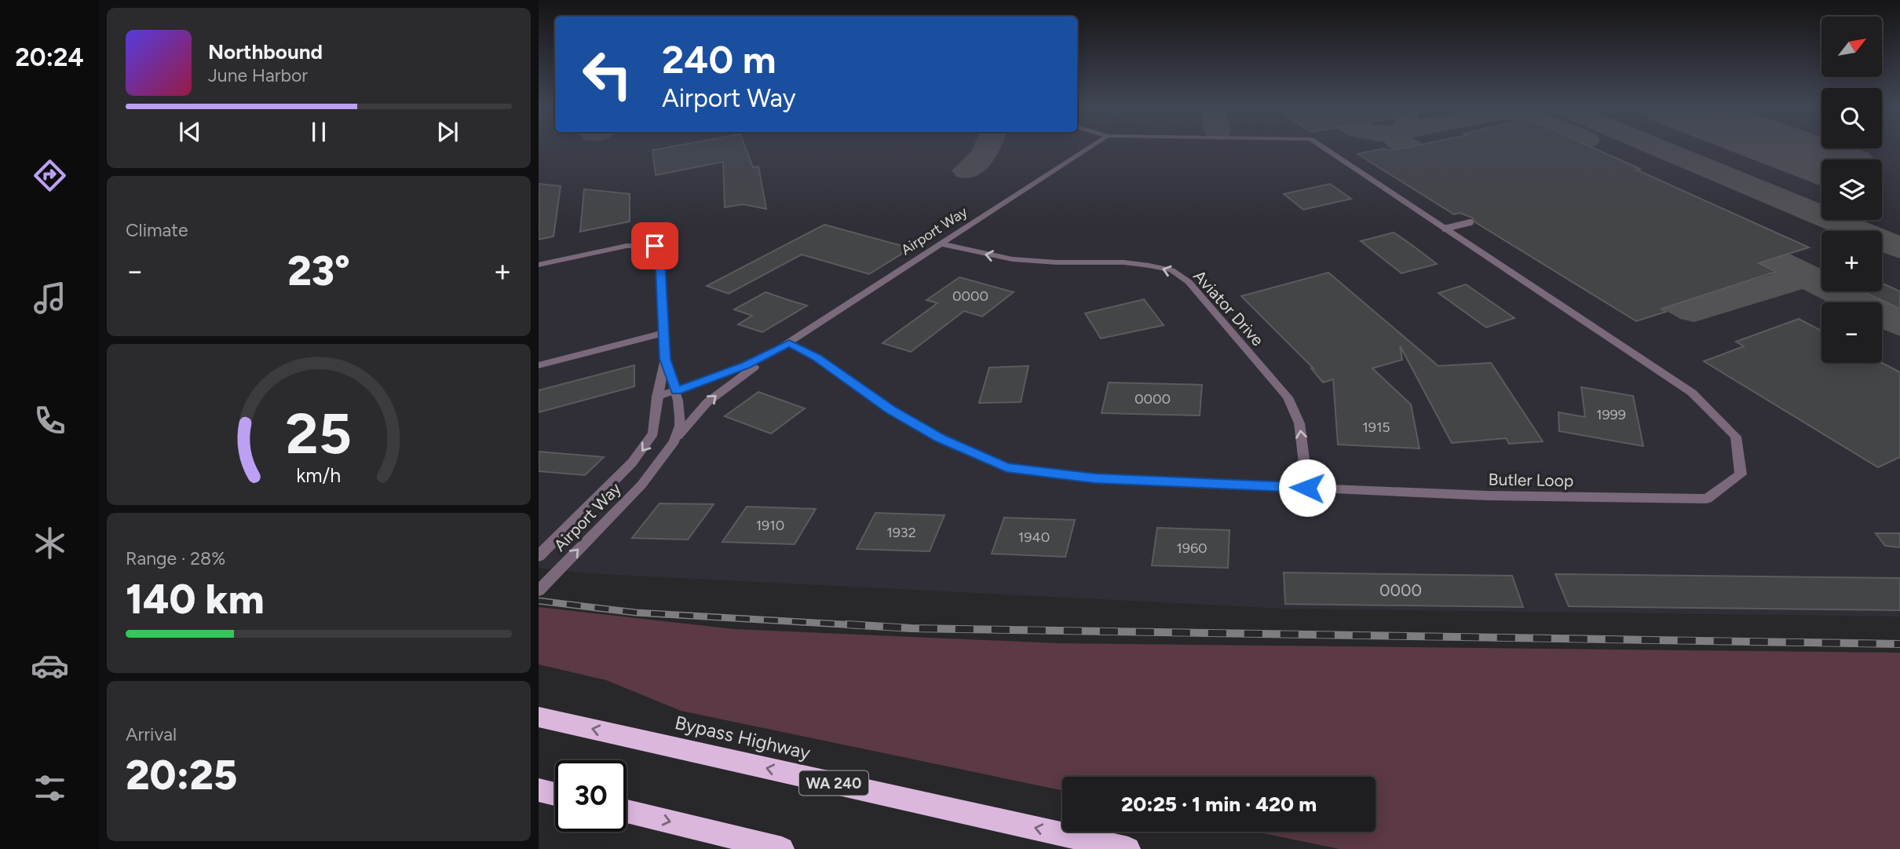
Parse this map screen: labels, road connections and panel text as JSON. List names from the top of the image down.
{
  "streets": {
    "highway": ["Bypass Highway", "WA 240"],
    "street": ["Airport Way", "Aviator Drive", "Butler Loop"]
  },
  "crossings": [
    ["Airport Way", "Aviator Drive"],
    ["Airport Way", "Butler Loop"],
    ["Aviator Drive", "Butler Loop"]
  ],
  "one_way": ["Aviator Drive", "Bypass Highway"],
  "house_numbers": [
    "0000",
    "0000",
    "1999",
    "1915",
    "1910",
    "1932",
    "1940",
    "1960",
    "0000"
  ],
  "north": "top right",
  "page": {
    "tabs": "20:24",
    "map_buttons": ["+", "−"],
    "turn": ["240 m", "Airport Way"],
    "song": ["Northbound", "June Harbor"],
    "tile": [
      "Climate",
      ["Range · 28%", "140 km"],
      ["Arrival", "20:25"]
    ],
    "heat": ["−", "23°", "+"],
    "limit": "30",
    "trip": "20:25 · 1 min · 420 m",
    "gauge": ["25", "km/h"]
  }
}
